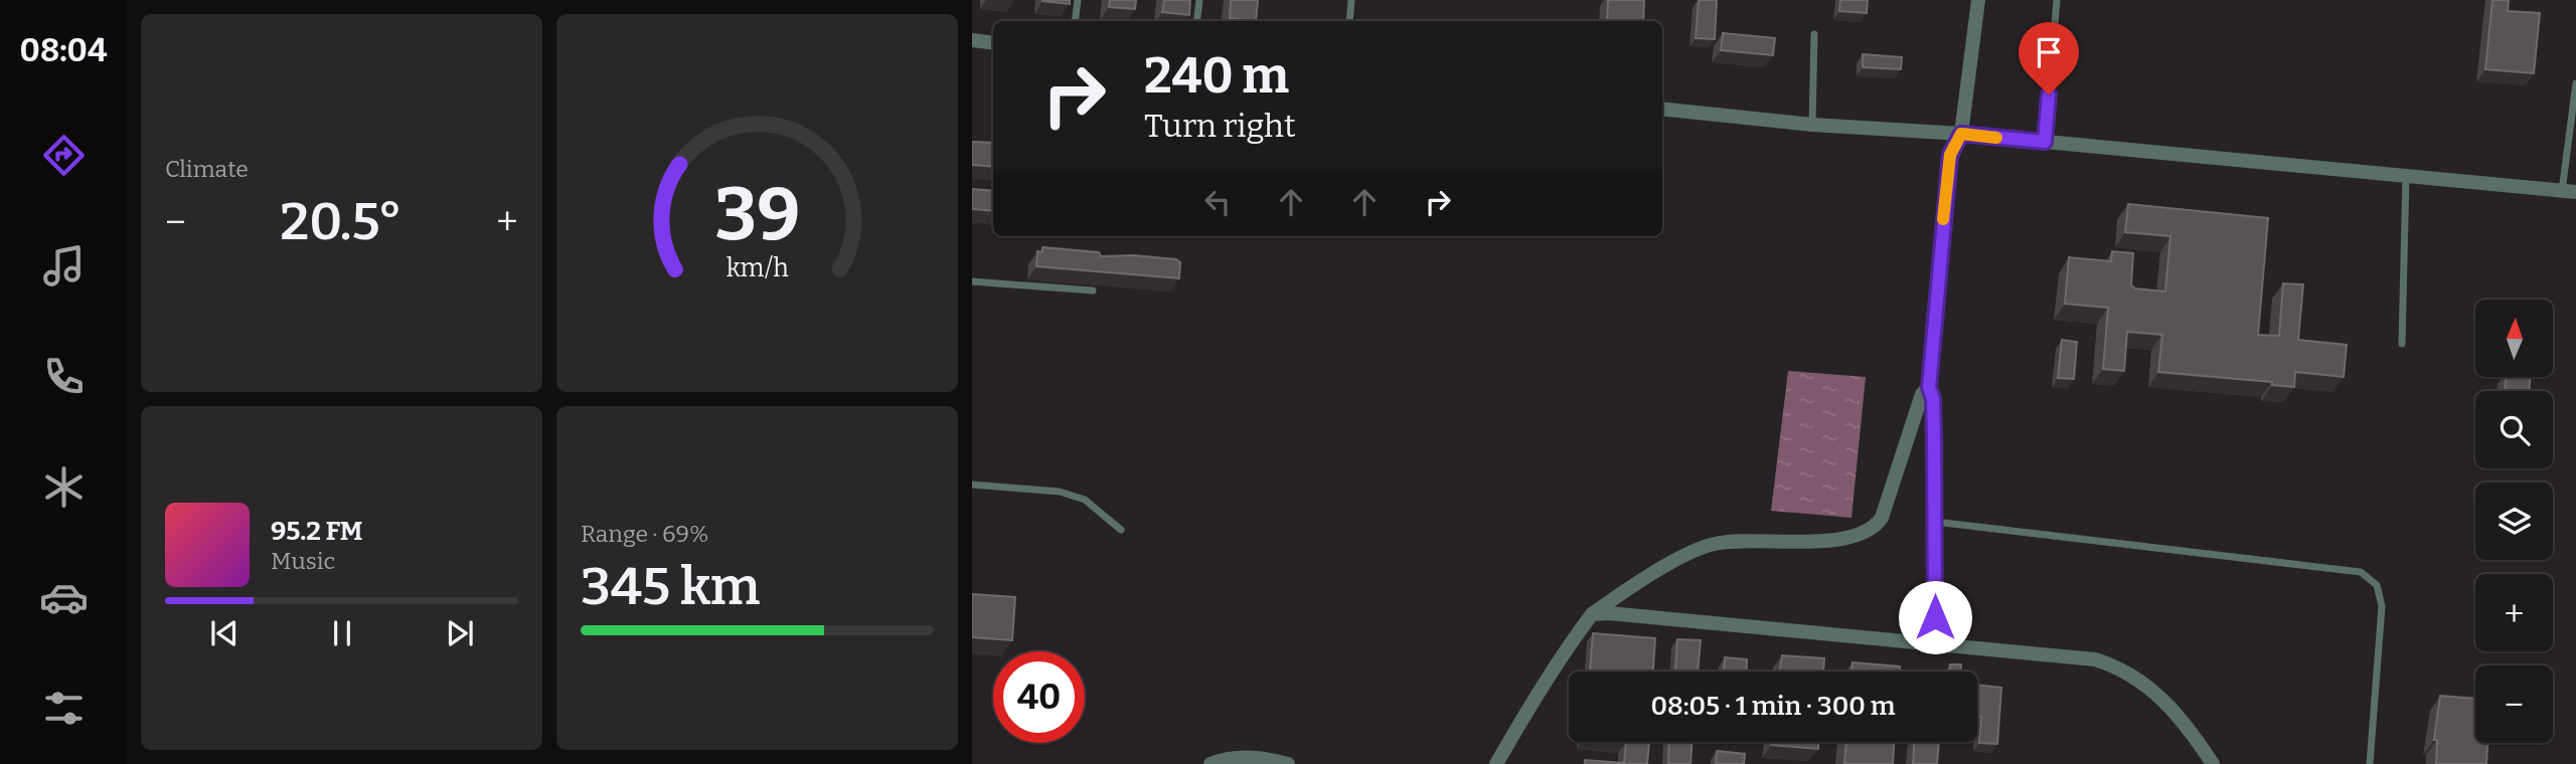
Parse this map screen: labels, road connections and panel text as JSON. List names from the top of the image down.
{
  "north": "top",
  "page": {
    "tabs": "08:04",
    "tile": [
      "Climate",
      ["Range · 69%", "345 km"]
    ],
    "turn": ["240 m", "Turn right"],
    "heat": ["−", "20.5°", "+"],
    "map_buttons": ["+", "−"],
    "song": ["95.2 FM", "Music"],
    "limit": "40",
    "trip": "08:05 · 1 min · 300 m",
    "gauge": ["39", "km/h"]
  }
}
